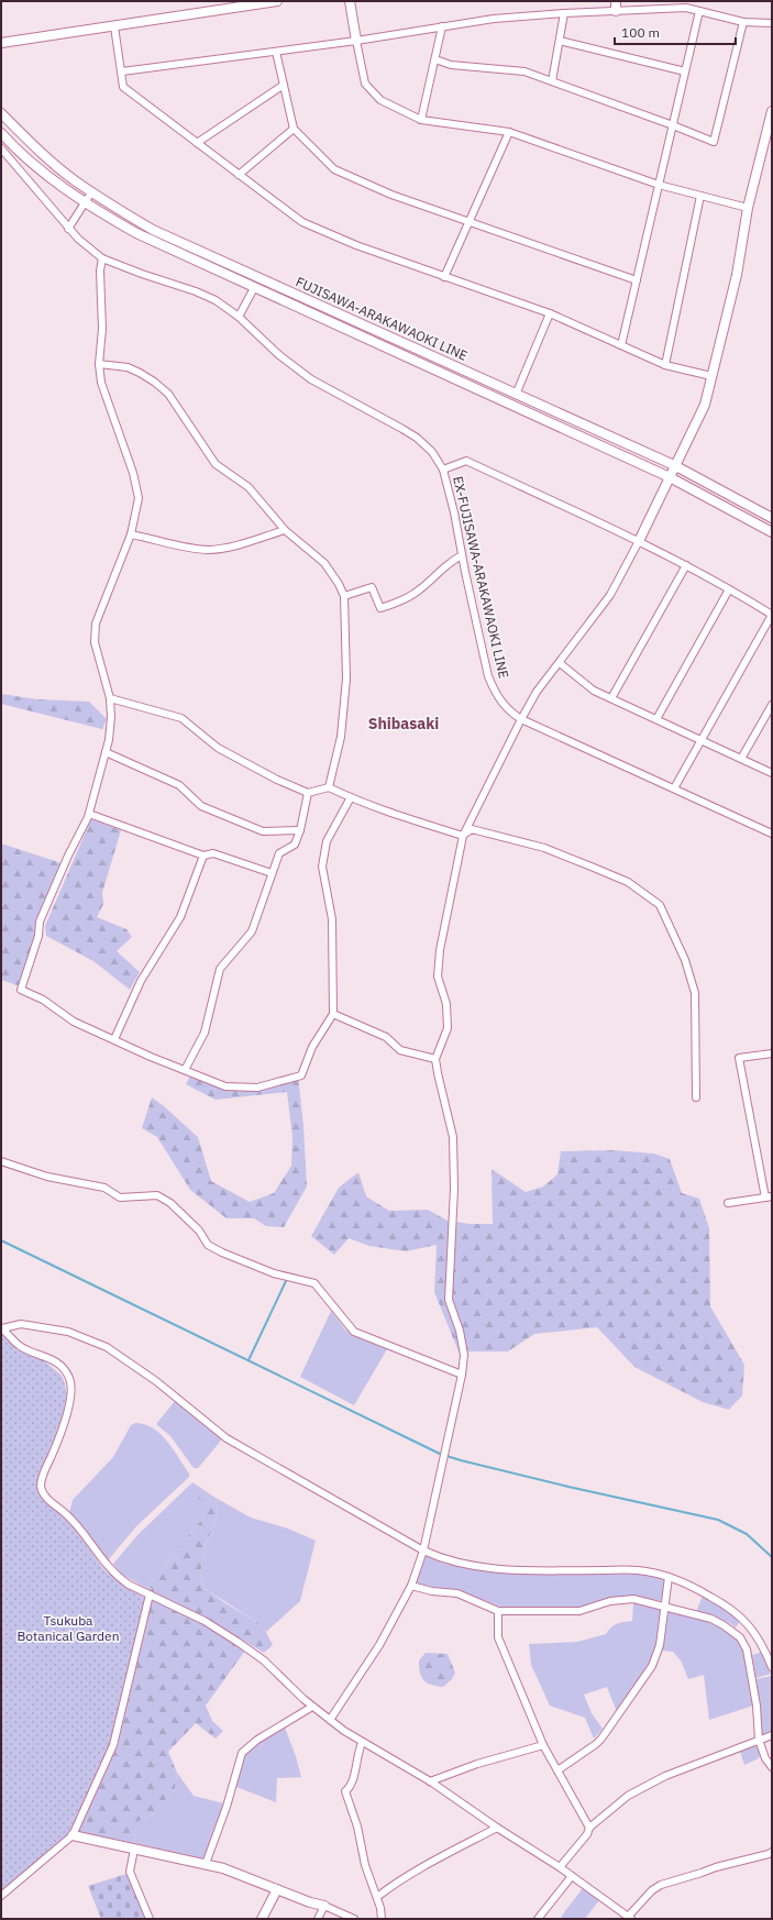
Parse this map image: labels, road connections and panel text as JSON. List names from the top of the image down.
{
  "streets": {
    "main road": ["FUJISAWA-ARAKAWAOKI LINE"],
    "street": ["EX-FUJISAWA-ARAKAWAOKI LINE"]
  },
  "districts": ["Shibasaki"],
  "parks": ["Tsukuba Botanical Garden"],
  "scale_bar": "100 m"
}
